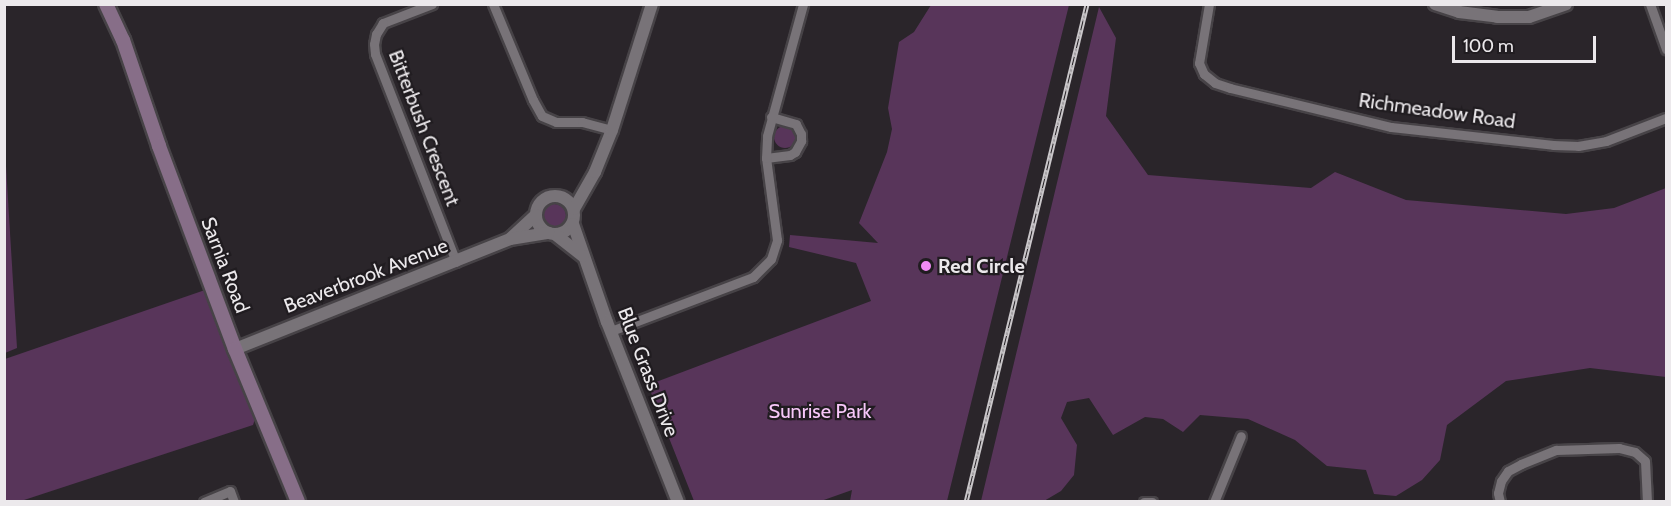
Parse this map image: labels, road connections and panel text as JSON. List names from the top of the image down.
{
  "streets": {
    "main road": ["Sarnia Road"],
    "street": [
      "Richmeadow Road",
      "Bitterbush Crescent",
      "Beaverbrook Avenue",
      "Blue Grass Drive"
    ]
  },
  "crossings": [
    ["Bitterbush Crescent", "Beaverbrook Avenue"],
    ["Sarnia Road", "Beaverbrook Avenue"],
    ["Beaverbrook Avenue", "Blue Grass Drive"]
  ],
  "parks": ["Sunrise Park"],
  "places": ["Red Circle"],
  "scale_bar": "100 m"
}
